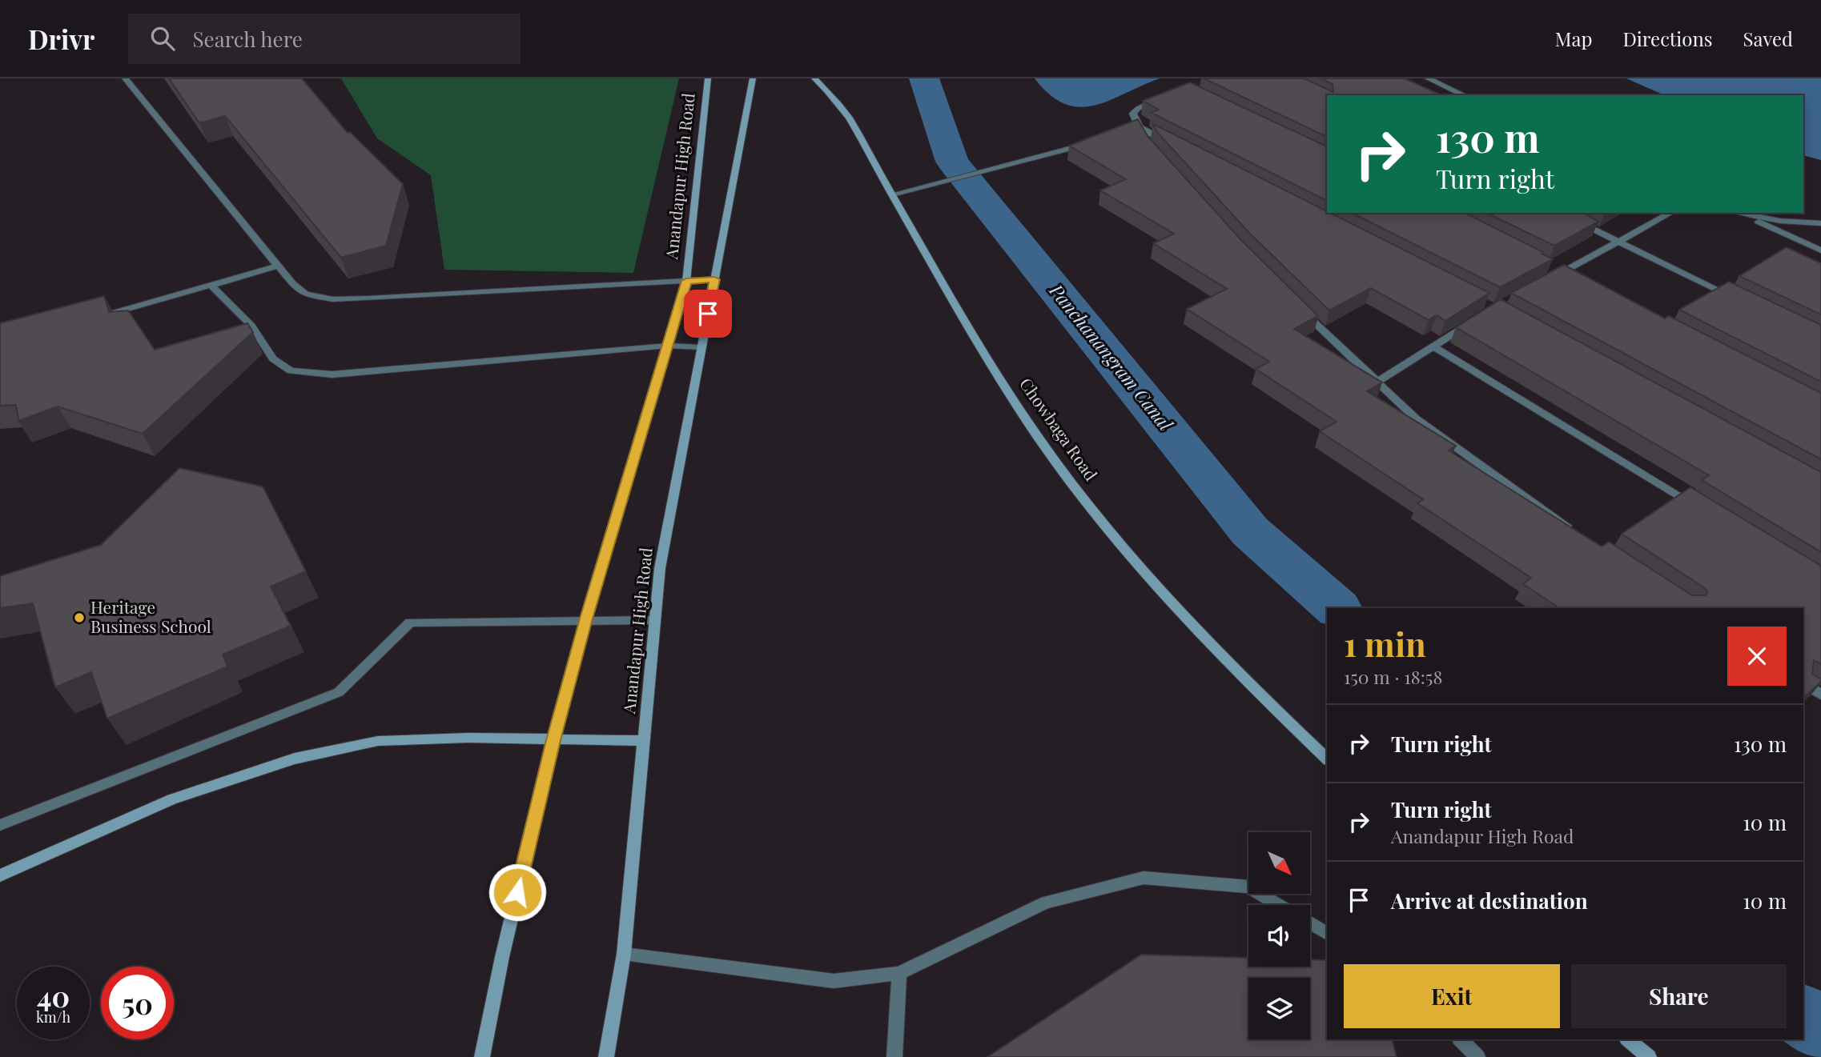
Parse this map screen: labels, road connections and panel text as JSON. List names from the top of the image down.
{
  "streets": {
    "main road": ["Anandapur High Road", "Chowbaga Road"]
  },
  "water": ["Panchanangram Canal"],
  "places": ["Heritage Business School"],
  "north": "bottom right",
  "page": {
    "header": "Drivr",
    "search": "Search here",
    "nav": ["Map", "Directions", "Saved"],
    "turn": ["130 m", "Turn right"],
    "heading": ["1 min", "150 m · 18:58"],
    "list": [
      {
        "name": "Turn right",
        "value": "130 m"
      },
      {
        "name": "Turn right",
        "note": "Anandapur High Road",
        "value": "10 m"
      },
      {
        "name": "Arrive at destination",
        "value": "10 m"
      }
    ],
    "buttons": ["Exit", "Share"],
    "speed": "40 km/h",
    "limit": "50"
  }
}
